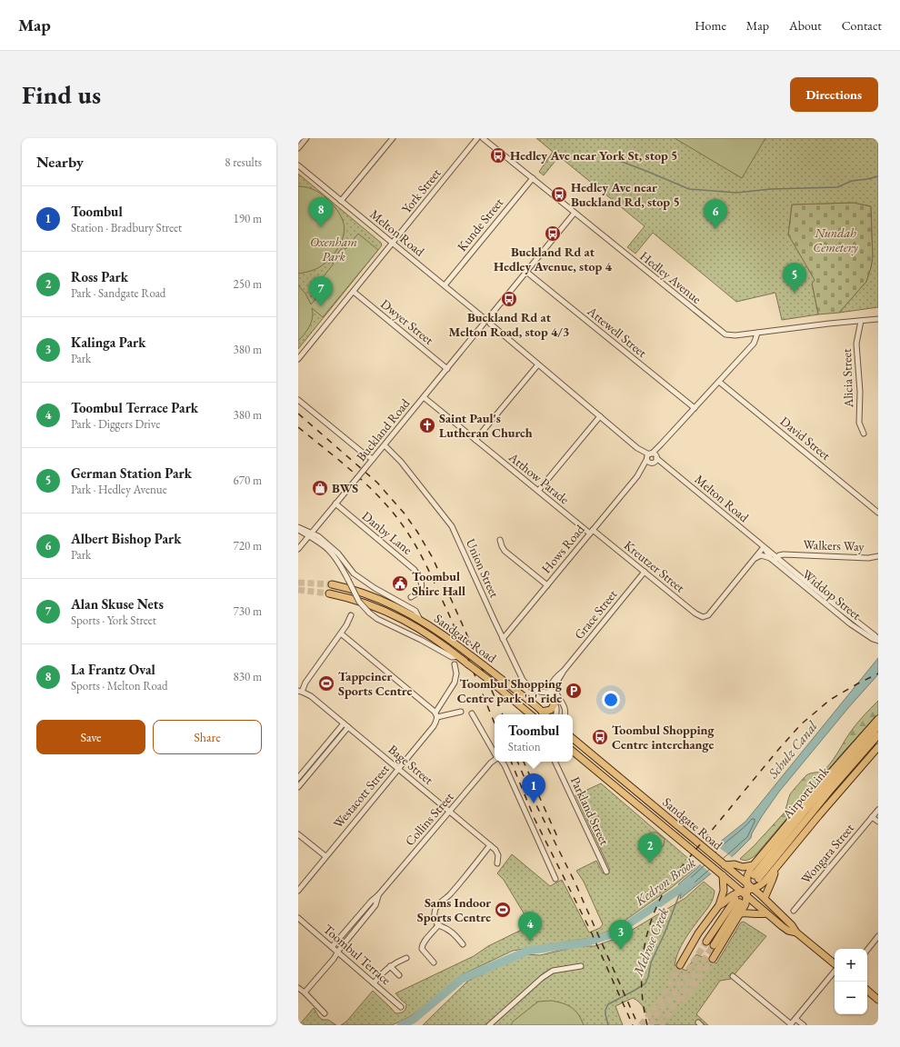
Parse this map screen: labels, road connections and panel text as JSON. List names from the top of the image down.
{
  "streets": {
    "highway": ["Sandgate Road", "Airport Link"],
    "street": [
      "York Street",
      "Kunde Street",
      "Melton Road",
      "Hedley Avenue",
      "Dwyer Street",
      "Attewell Street",
      "Alicia Street",
      "Buckland Road",
      "David Street",
      "Atthow Parade",
      "Danby Lane",
      "Walkers Way",
      "Hows Road",
      "Kreutzer Street",
      "Union Street",
      "Widdop Street",
      "Grace Street",
      "Bage Street",
      "Westacott Street",
      "Parkland Street",
      "Collins Street",
      "Wongara Street",
      "Toombul Terrace"
    ]
  },
  "crossings": [
    ["York Street", "Melton Road"],
    ["York Street", "Dwyer Street"],
    ["Kunde Street", "Melton Road"],
    ["Kunde Street", "Hedley Avenue"],
    ["Melton Road", "Buckland Road"],
    ["Melton Road", "Walkers Way"],
    ["Melton Road", "Hows Road"],
    ["Melton Road", "Widdop Street"],
    ["Hedley Avenue", "Alicia Street"],
    ["Hedley Avenue", "Hows Road"],
    ["Dwyer Street", "Buckland Road"],
    ["Attewell Street", "Hows Road"],
    ["Buckland Road", "Atthow Parade"],
    ["Buckland Road", "Danby Lane"],
    ["Buckland Road", "Union Street"],
    ["Buckland Road", "Sandgate Road"],
    ["David Street", "Hows Road"],
    ["Atthow Parade", "Hows Road"],
    ["Atthow Parade", "Kreutzer Street"],
    ["Walkers Way", "Widdop Street"],
    ["Hows Road", "Kreutzer Street"],
    ["Hows Road", "Union Street"],
    ["Kreutzer Street", "Grace Street"],
    ["Union Street", "Grace Street"],
    ["Bage Street", "Westacott Street"],
    ["Bage Street", "Collins Street"],
    ["Collins Street", "Toombul Terrace"]
  ],
  "water": ["Schulz Canal", "Kedron Brook", "Melrose Creek"],
  "parks": ["Nundah Cemetery", "Oxenham Park"],
  "places": {
    "bus stop": [
      "Hedley Ave near York St, stop 5",
      "Hedley Ave near Buckland Rd, stop 5",
      "Buckland Rd at Hedley Avenue, stop 4",
      "Buckland Rd at Melton Road, stop 4/3",
      "Toombul Shopping Centre interchange"
    ],
    "church": ["Saint Paul's Lutheran Church"],
    "shop": ["BWS"],
    "public building": ["Toombul Shire Hall"],
    "sports": ["Tappeiner Sports Centre", "Sams Indoor Sports Centre"],
    "parking": ["Toombul Shopping Centre park 'n' ride"]
  },
  "page": {
    "header": "Map",
    "nav": [
      "Home",
      "Map",
      "About",
      "Contact"
    ],
    "buttons": [
      "Directions",
      ["Save", "Share"]
    ],
    "title": "Find us",
    "heading": ["Nearby", "8 results"],
    "list": [
      {
        "mark": "1",
        "name": "Toombul",
        "note": "Station · Bradbury Street",
        "value": "190 m"
      },
      {
        "mark": "2",
        "name": "Ross Park",
        "note": "Park · Sandgate Road",
        "value": "250 m"
      },
      {
        "mark": "3",
        "name": "Kalinga Park",
        "note": "Park",
        "value": "380 m"
      },
      {
        "mark": "4",
        "name": "Toombul Terrace Park",
        "note": "Park · Diggers Drive",
        "value": "380 m"
      },
      {
        "mark": "5",
        "name": "German Station Park",
        "note": "Park · Hedley Avenue",
        "value": "670 m"
      },
      {
        "mark": "6",
        "name": "Albert Bishop Park",
        "note": "Park",
        "value": "720 m"
      },
      {
        "mark": "7",
        "name": "Alan Skuse Nets",
        "note": "Sports · York Street",
        "value": "730 m"
      },
      {
        "mark": "8",
        "name": "La Frantz Oval",
        "note": "Sports · Melton Road",
        "value": "830 m"
      }
    ],
    "pins": [
      "8",
      "6",
      "5",
      "7",
      "1",
      "2",
      "4",
      "3"
    ],
    "popup": ["Toombul", "Station"],
    "map_buttons": ["+", "−"]
  }
}
